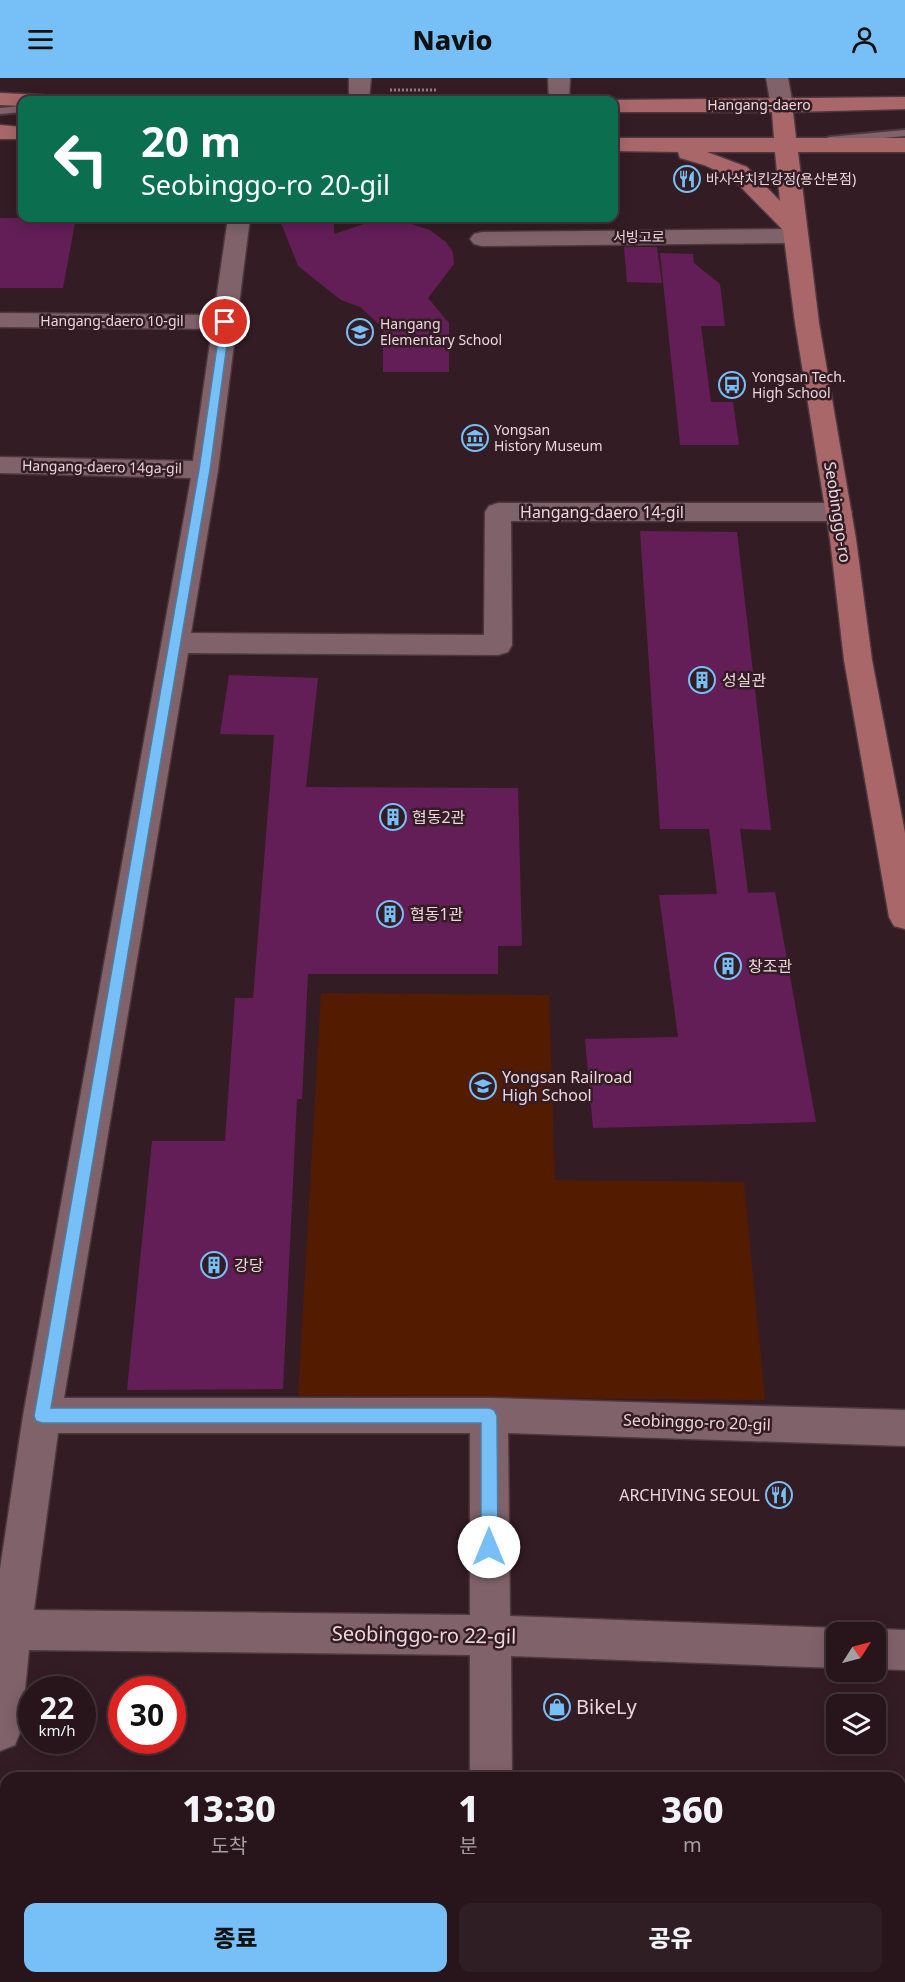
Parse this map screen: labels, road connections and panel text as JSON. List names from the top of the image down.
{
  "streets": {
    "main road": ["Hangang-daero", "Seobinggo-ro"],
    "street": [
      "서빙고로",
      "Hangang-daero 10-gil",
      "Hangang-daero 14ga-gil",
      "Hangang-daero 14-gil",
      "Seobinggo-ro 20-gil",
      "Seobinggo-ro 22-gil"
    ]
  },
  "crossings": [
    ["Hangang-daero", "Seobinggo-ro"],
    ["서빙고로", "Seobinggo-ro"],
    ["Hangang-daero 14-gil", "Seobinggo-ro"]
  ],
  "places": {
    "restaurant": ["바사삭치킨강정(용산본점)", "ARCHIVING SEOUL"],
    "school or university": ["Hangang Elementary School", "Yongsan Railroad High School"],
    "bus stop": ["Yongsan Tech. High School"],
    "museum": ["Yongsan History Museum"],
    "building": [
      "성실관",
      "협동2관",
      "협동1관",
      "창조관",
      "강당"
    ],
    "shop": ["BikeLy"]
  },
  "north": "top right",
  "page": {
    "header": "Navio",
    "turn": ["20 m", "Seobinggo-ro 20-gil"],
    "speed": "22 km/h",
    "limit": "30",
    "eta": [
      "13:30",
      "도착",
      "1",
      "분",
      "360",
      "m"
    ],
    "buttons": ["종료", "공유"]
  }
}
